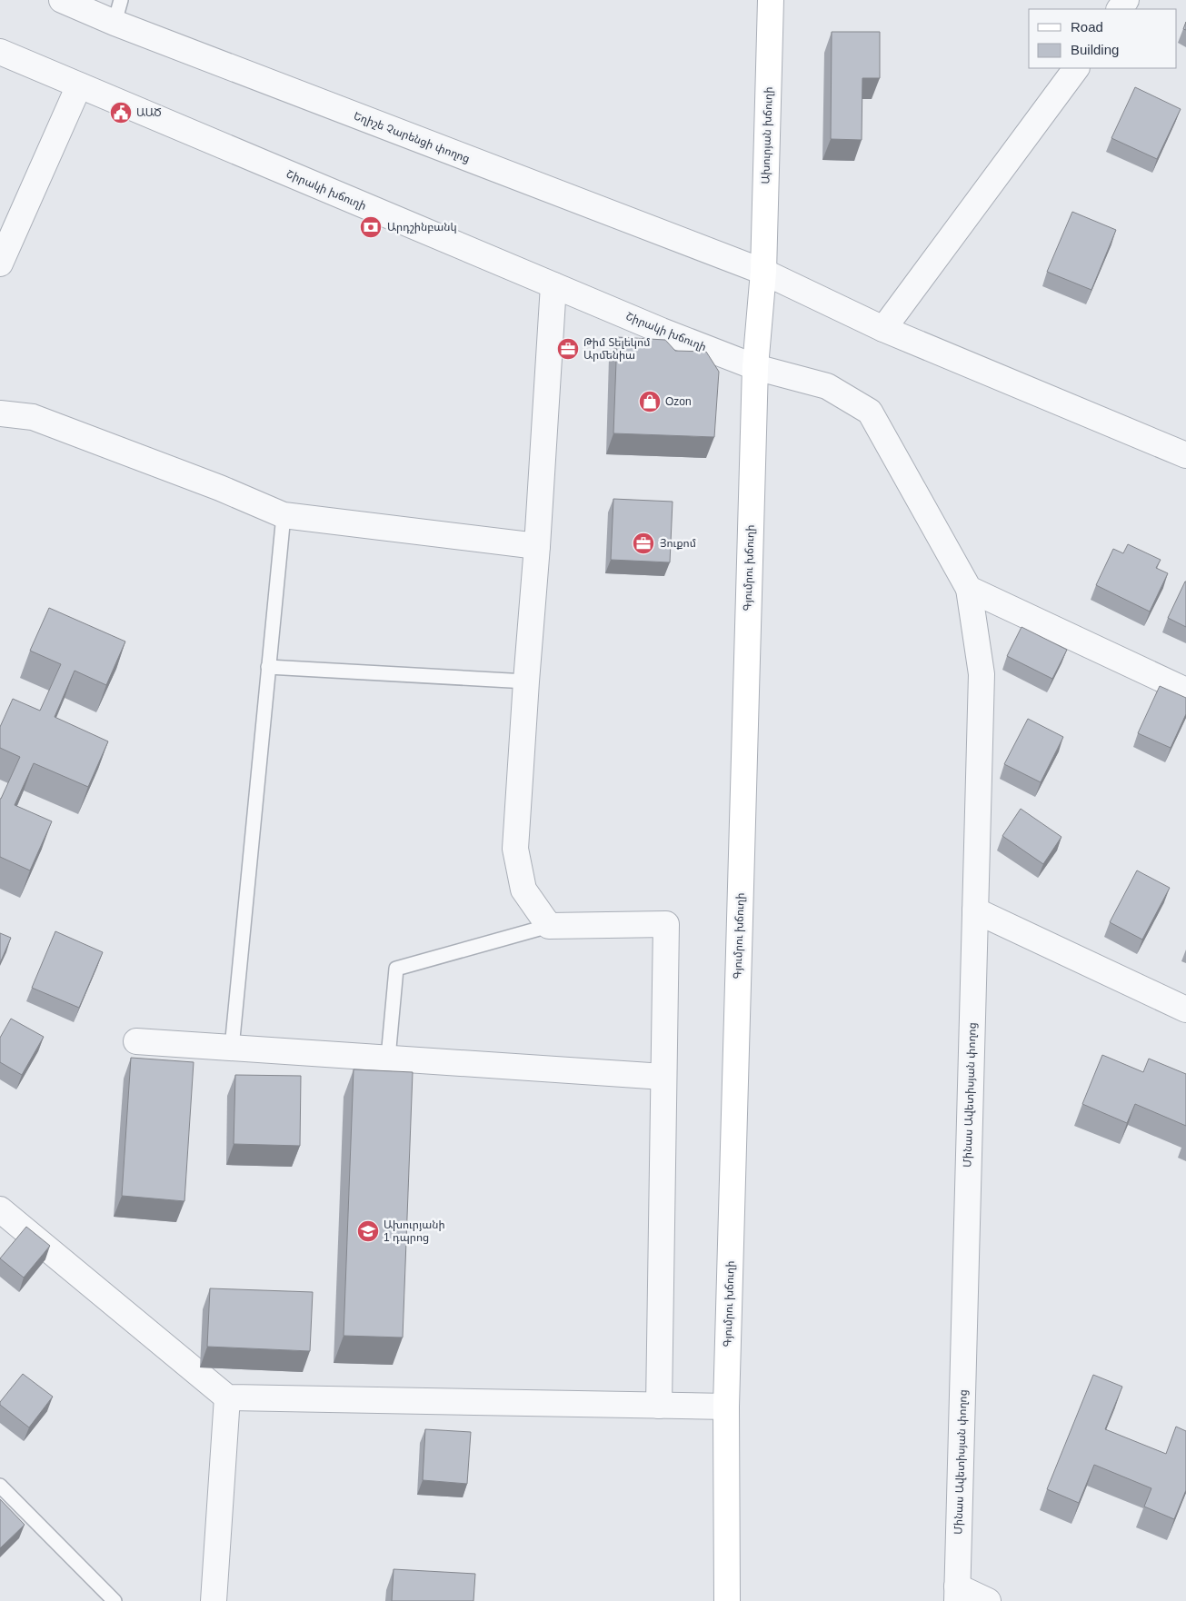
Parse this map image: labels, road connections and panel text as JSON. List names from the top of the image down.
{
  "streets": {
    "main road": ["Ախուրյան խճուղի", "Գյումրու խճուղի"],
    "street": ["Եղիշե Չարենցի փողոց", "Շիրակի խճուղի", "Մինաս Ավետիսյան փողոց"]
  },
  "crossings": [
    ["Ախուրյան խճուղի", "Եղիշե Չարենցի փողոց"],
    ["Ախուրյան խճուղի", "Գյումրու խճուղի"],
    ["Եղիշե Չարենցի փողոց", "Գյումրու խճուղի"],
    ["Շիրակի խճուղի", "Գյումրու խճուղի"],
    ["Շիրակի խճուղի", "Մինաս Ավետիսյան փողոց"]
  ],
  "places": {
    "public building": ["ԱԱԾ"],
    "bank": ["Արդշինբանկ"],
    "office": ["Թիմ Տելեկոմ Արմենիա", "Յուքոմ"],
    "shop": ["Ozon"],
    "school or university": ["Ախուրյանի 1 դպրոց"]
  },
  "legend": ["Road", "Building"]
}
